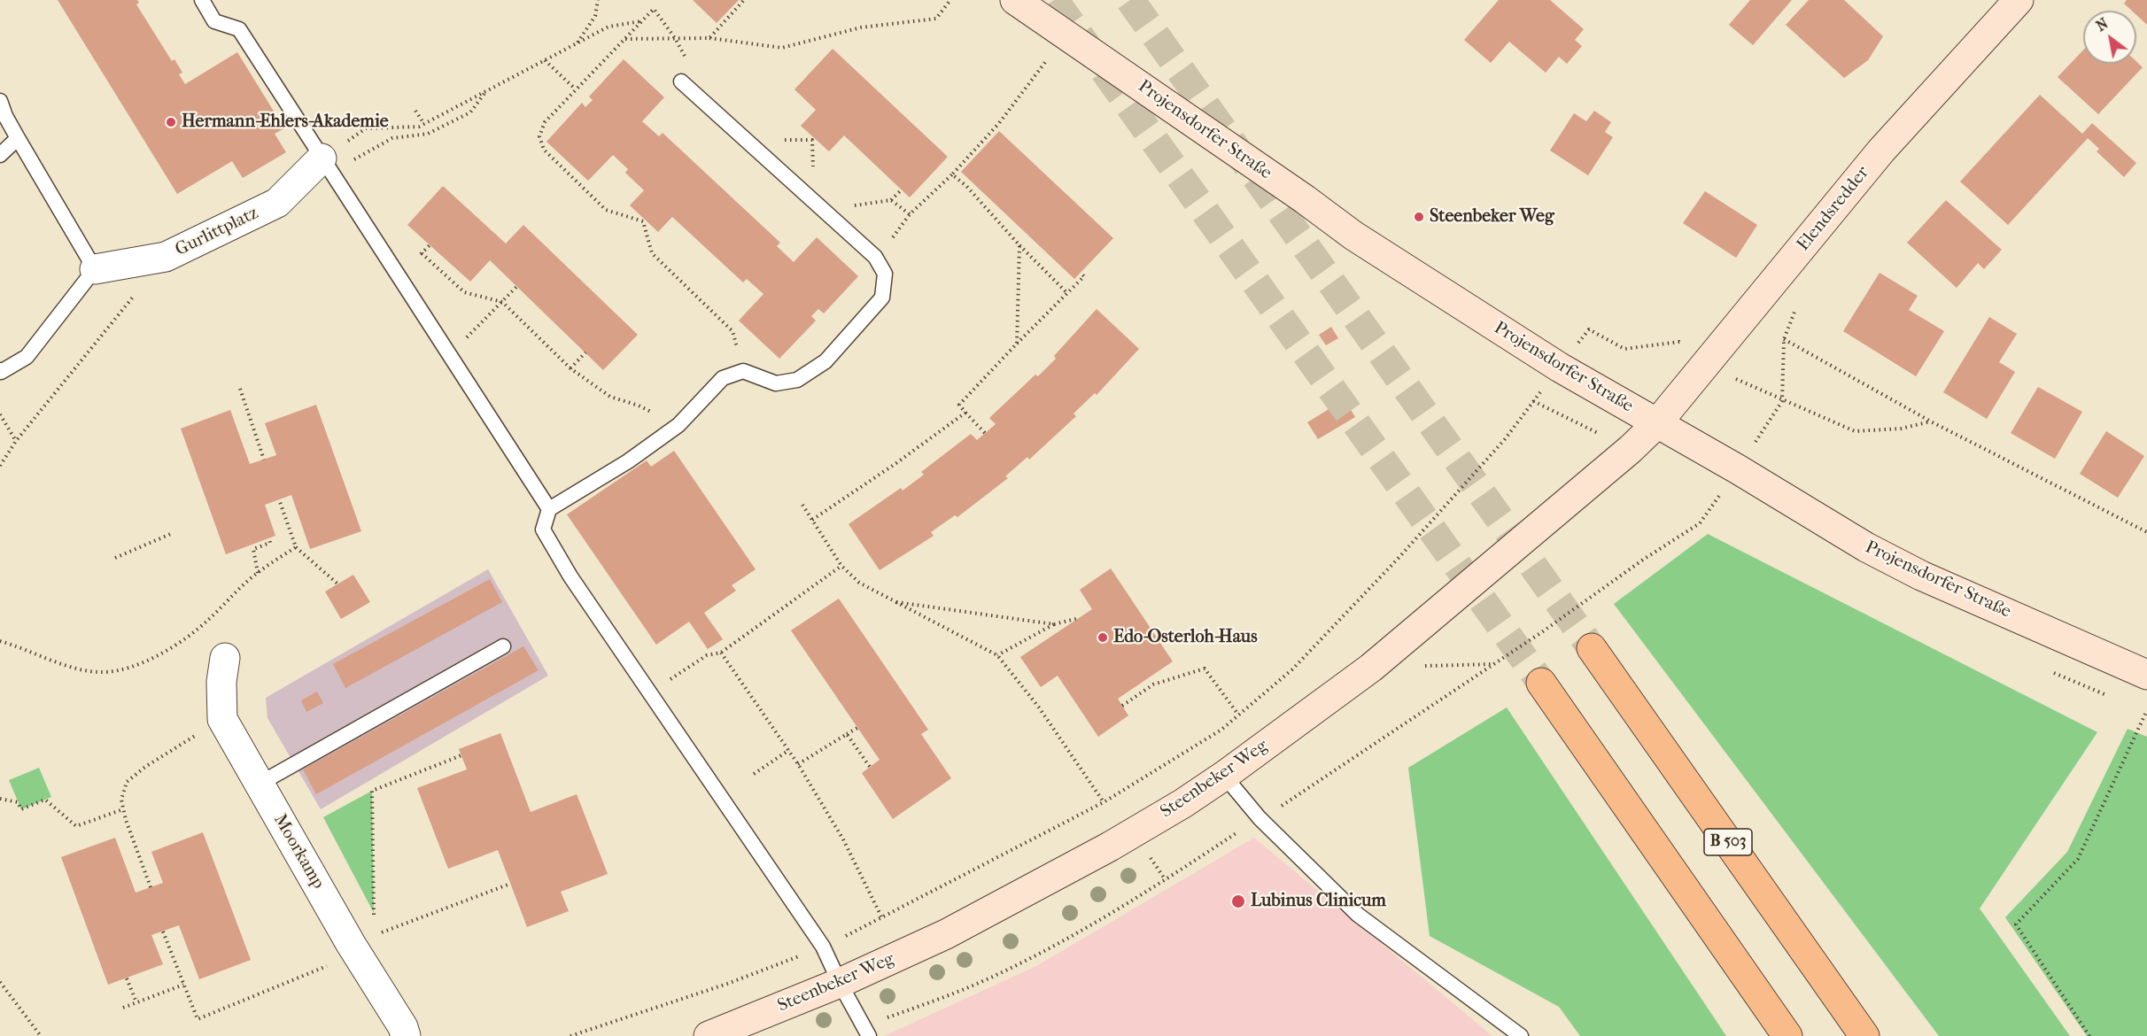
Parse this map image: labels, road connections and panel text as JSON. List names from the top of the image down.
{
  "streets": {
    "highway": ["B 503"],
    "main road": ["Projensdorfer Straße", "Elendsredder", "Steenbeker Weg"],
    "street": ["Gurlittplatz", "Moorkamp"]
  },
  "crossings": [
    ["Projensdorfer Straße", "Elendsredder"],
    ["Projensdorfer Straße", "Steenbeker Weg"],
    ["Elendsredder", "Steenbeker Weg"]
  ],
  "places": [
    "Hermann-Ehlers-Akademie",
    "Steenbeker Weg",
    "Edo-Osterloh-Haus",
    "Lubinus Clinicum"
  ],
  "north": "top left"
}
